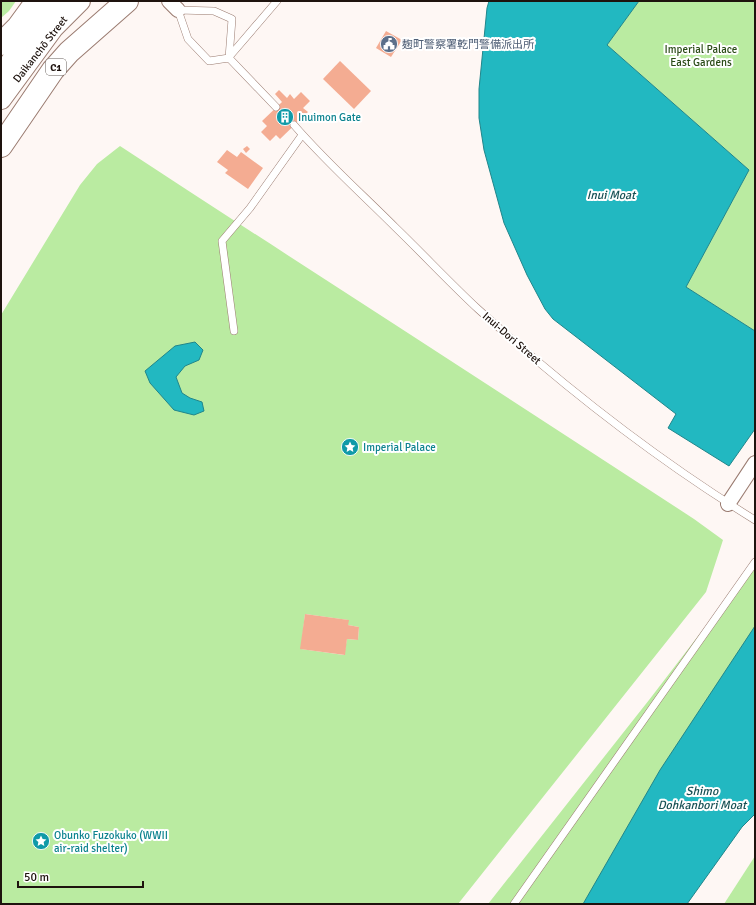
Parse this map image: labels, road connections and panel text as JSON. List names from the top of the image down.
{
  "streets": {
    "highway": ["C1"],
    "street": ["Daikanchō Street"],
    "lane": ["Inui-Dori Street"]
  },
  "water": ["Inui Moat", "Shimo Dohkanbori Moat"],
  "parks": ["Imperial Palace East Gardens"],
  "places": {
    "public building": ["麹町警察署乾門警備派出所"],
    "building": ["Inuimon Gate"],
    "place": ["Imperial Palace", "Obunko Fuzokuko (WWII air-raid shelter)"]
  },
  "scale_bar": "50 m"
}
